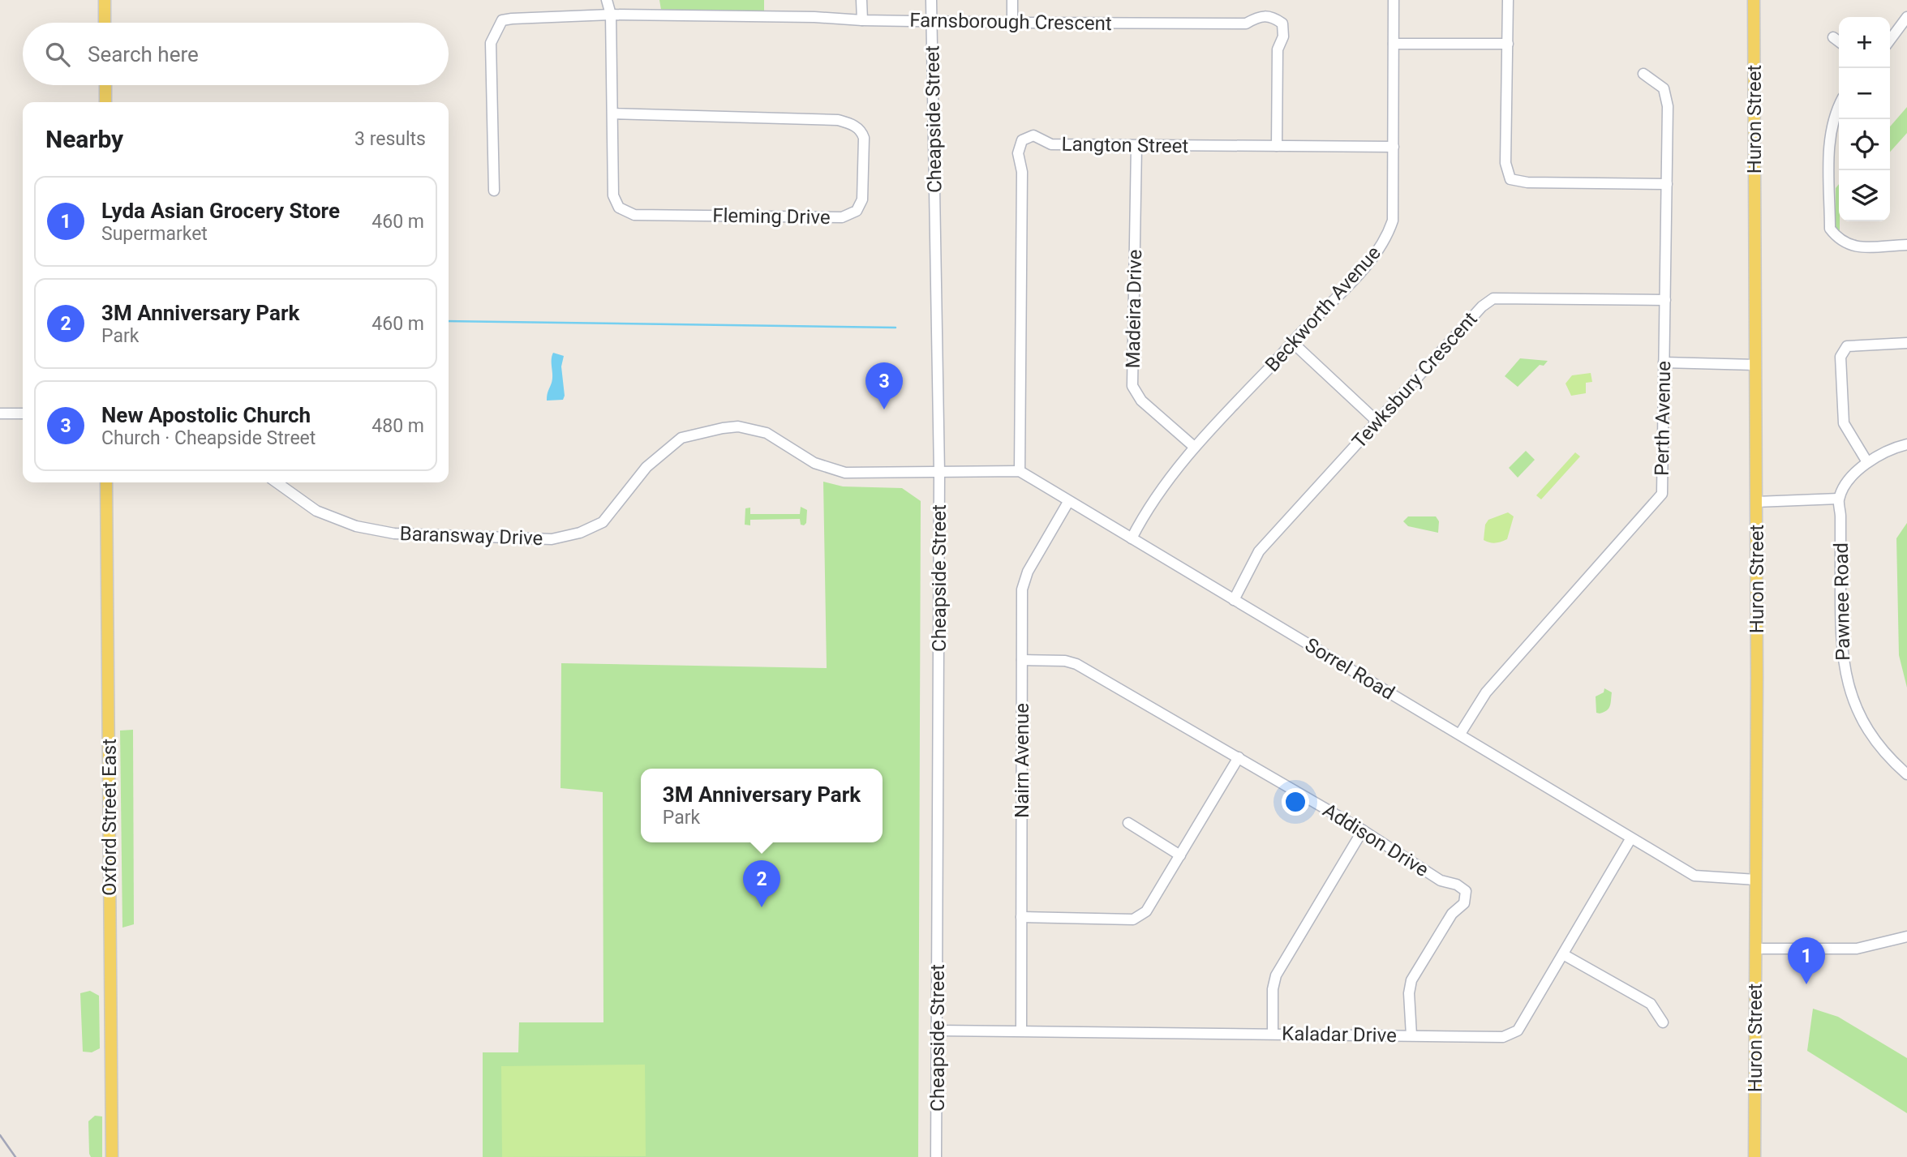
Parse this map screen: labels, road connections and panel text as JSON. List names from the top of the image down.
{
  "streets": {
    "main road": ["Huron Street", "Oxford Street East"],
    "street": [
      "Farnsborough Crescent",
      "Cheapside Street",
      "Langton Street",
      "Fleming Drive",
      "Madeira Drive",
      "Beckworth Avenue",
      "Tewksbury Crescent",
      "Perth Avenue",
      "Baransway Drive",
      "Pawnee Road",
      "Sorrel Road",
      "Nairn Avenue",
      "Addison Drive",
      "Kaladar Drive"
    ]
  },
  "crossings": [
    ["Farnsborough Crescent", "Cheapside Street"],
    ["Farnsborough Crescent", "Langton Street"],
    ["Farnsborough Crescent", "Fleming Drive"],
    ["Cheapside Street", "Baransway Drive"],
    ["Cheapside Street", "Kaladar Drive"],
    ["Huron Street", "Sorrel Road"],
    ["Langton Street", "Madeira Drive"],
    ["Langton Street", "Beckworth Avenue"],
    ["Langton Street", "Sorrel Road"],
    ["Madeira Drive", "Beckworth Avenue"],
    ["Beckworth Avenue", "Sorrel Road"],
    ["Tewksbury Crescent", "Perth Avenue"],
    ["Tewksbury Crescent", "Sorrel Road"],
    ["Perth Avenue", "Sorrel Road"],
    ["Sorrel Road", "Nairn Avenue"],
    ["Sorrel Road", "Kaladar Drive"],
    ["Nairn Avenue", "Addison Drive"],
    ["Nairn Avenue", "Kaladar Drive"],
    ["Addison Drive", "Kaladar Drive"]
  ],
  "page": {
    "map_buttons": ["+", "−"],
    "search": "Search here",
    "heading": ["Nearby", "3 results"],
    "list": [
      {
        "mark": "1",
        "name": "Lyda Asian Grocery Store",
        "note": "Supermarket",
        "value": "460 m"
      },
      {
        "mark": "2",
        "name": "3M Anniversary Park",
        "note": "Park",
        "value": "460 m"
      },
      {
        "mark": "3",
        "name": "New Apostolic Church",
        "note": "Church · Cheapside Street",
        "value": "480 m"
      }
    ],
    "pins": ["3", "2", "1"],
    "popup": ["3M Anniversary Park", "Park"]
  }
}
